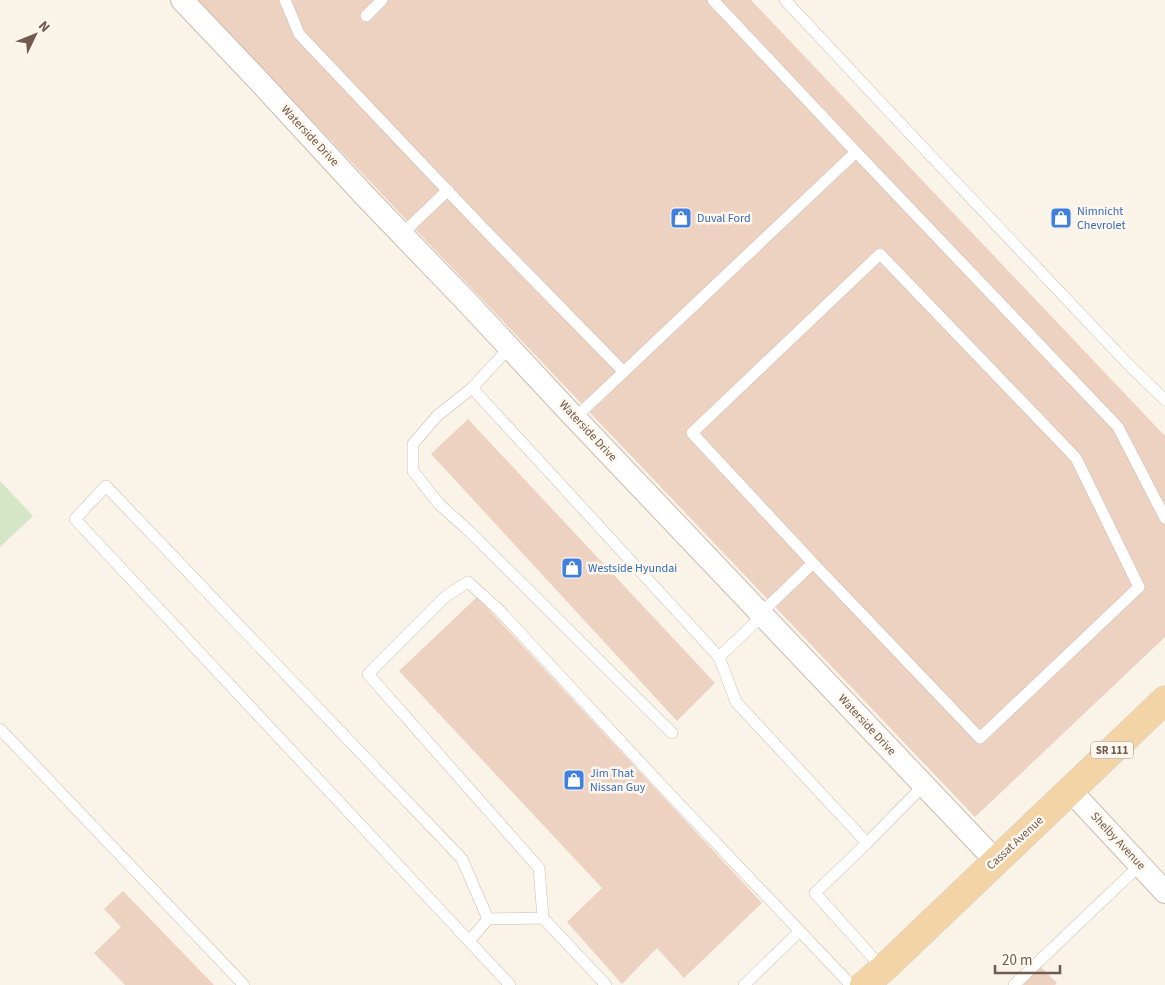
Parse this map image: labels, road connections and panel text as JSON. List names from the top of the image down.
{
  "streets": {
    "main road": ["SR 111", "Cassat Avenue"],
    "street": ["Waterside Drive", "Shelby Avenue"]
  },
  "crossings": [
    ["Waterside Drive", "Cassat Avenue"],
    ["Shelby Avenue", "Cassat Avenue"]
  ],
  "places": {
    "shop": [
      "Duval Ford",
      "Nimnicht Chevrolet",
      "Westside Hyundai",
      "Jim That Nissan Guy"
    ]
  },
  "scale_bar": "20 m",
  "north": "top right"
}
